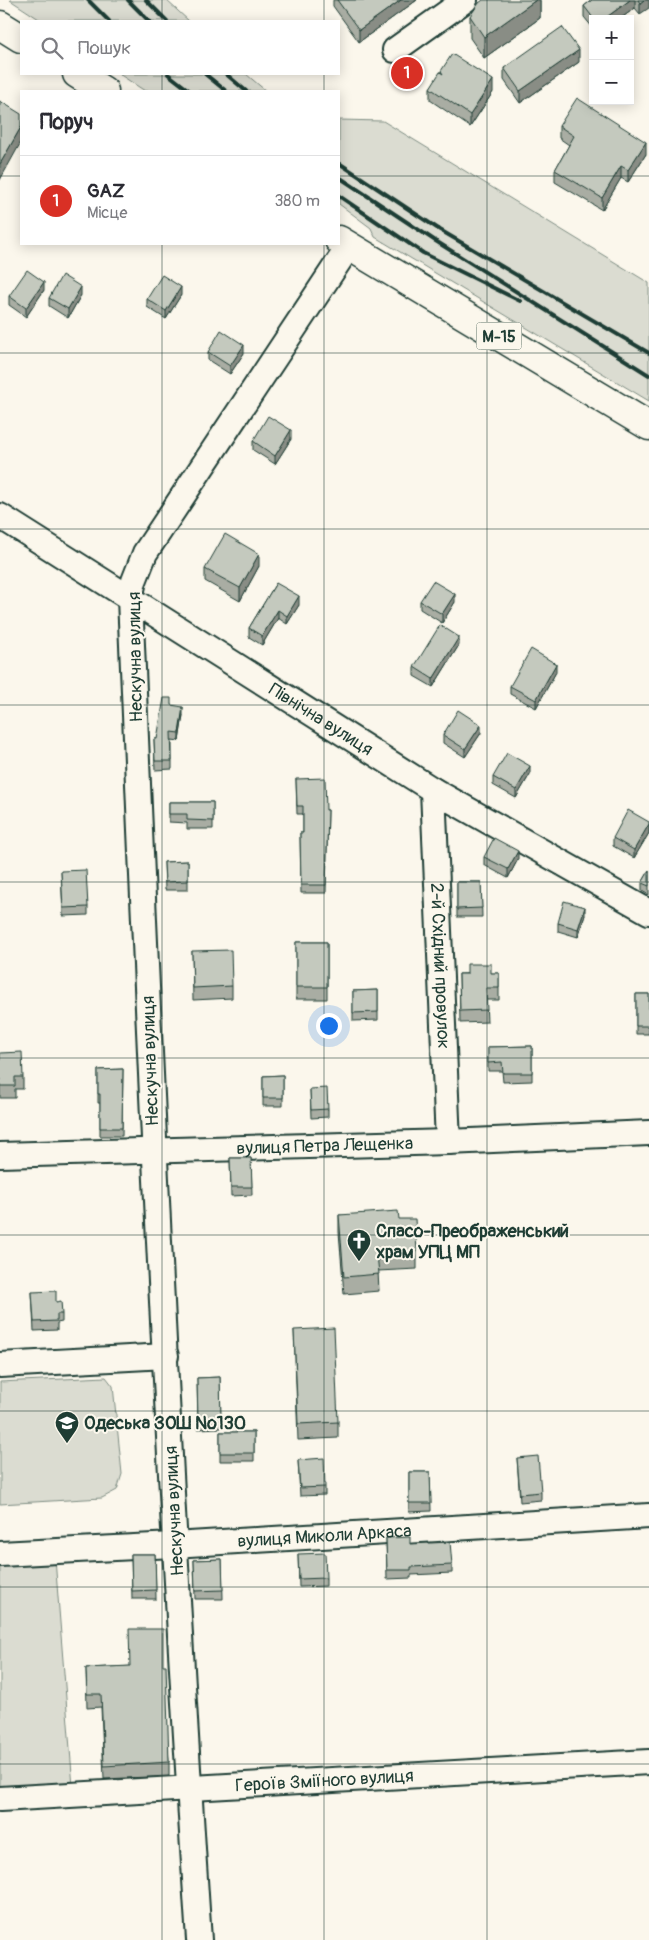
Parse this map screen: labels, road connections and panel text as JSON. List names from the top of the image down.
{
  "streets": {
    "main road": ["М-15"],
    "street": [
      "Нескучна вулиця",
      "Північна вулиця",
      "2-й Східний провулок",
      "вулиця Петра Лещенка",
      "вулиця Миколи Аркаса",
      "Героїв Зміїного вулиця"
    ]
  },
  "crossings": [
    ["М-15", "Нескучна вулиця"],
    ["Нескучна вулиця", "Північна вулиця"],
    ["Нескучна вулиця", "вулиця Петра Лещенка"],
    ["Нескучна вулиця", "вулиця Миколи Аркаса"],
    ["Нескучна вулиця", "Героїв Зміїного вулиця"],
    ["Північна вулиця", "2-й Східний провулок"],
    ["2-й Східний провулок", "вулиця Петра Лещенка"]
  ],
  "places": {
    "church": ["Спасо-Преображенський храм УПЦ МП"],
    "school or university": ["Одеська ЗОШ №130"]
  },
  "page": {
    "map_buttons": ["+", "−"],
    "search": "Пошук",
    "pins": "1",
    "heading": "Поруч",
    "list": [
      {
        "mark": "1",
        "name": "GAZ",
        "note": "Місце",
        "value": "380 m"
      }
    ]
  }
}
